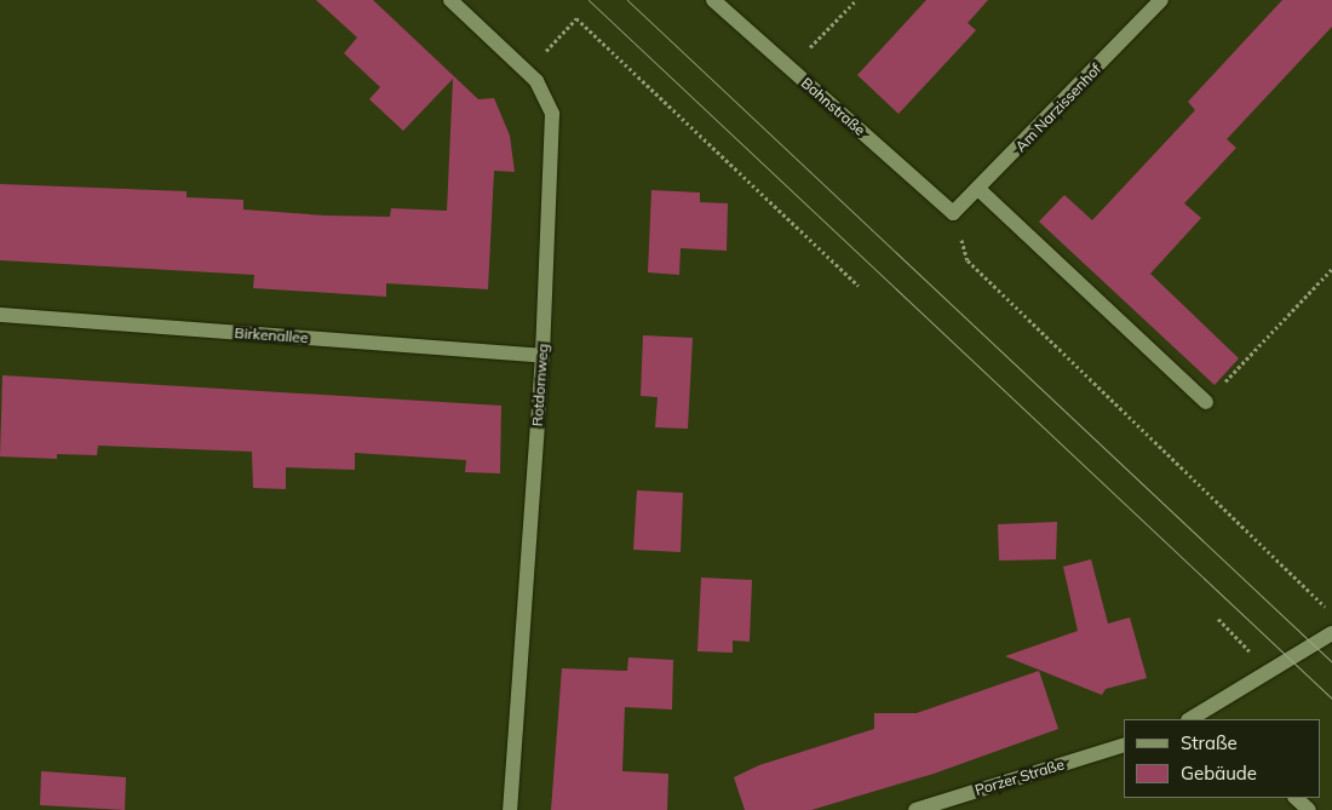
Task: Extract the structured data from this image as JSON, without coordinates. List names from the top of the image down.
{
  "streets": {
    "street": [
      "Bahnstraße",
      "Am Narzissenhof",
      "Birkenallee",
      "Rotdornweg",
      "Porzer Straße"
    ]
  },
  "crossings": [
    ["Bahnstraße", "Am Narzissenhof"],
    ["Birkenallee", "Rotdornweg"]
  ],
  "legend": ["Straße", "Gebäude"]
}
